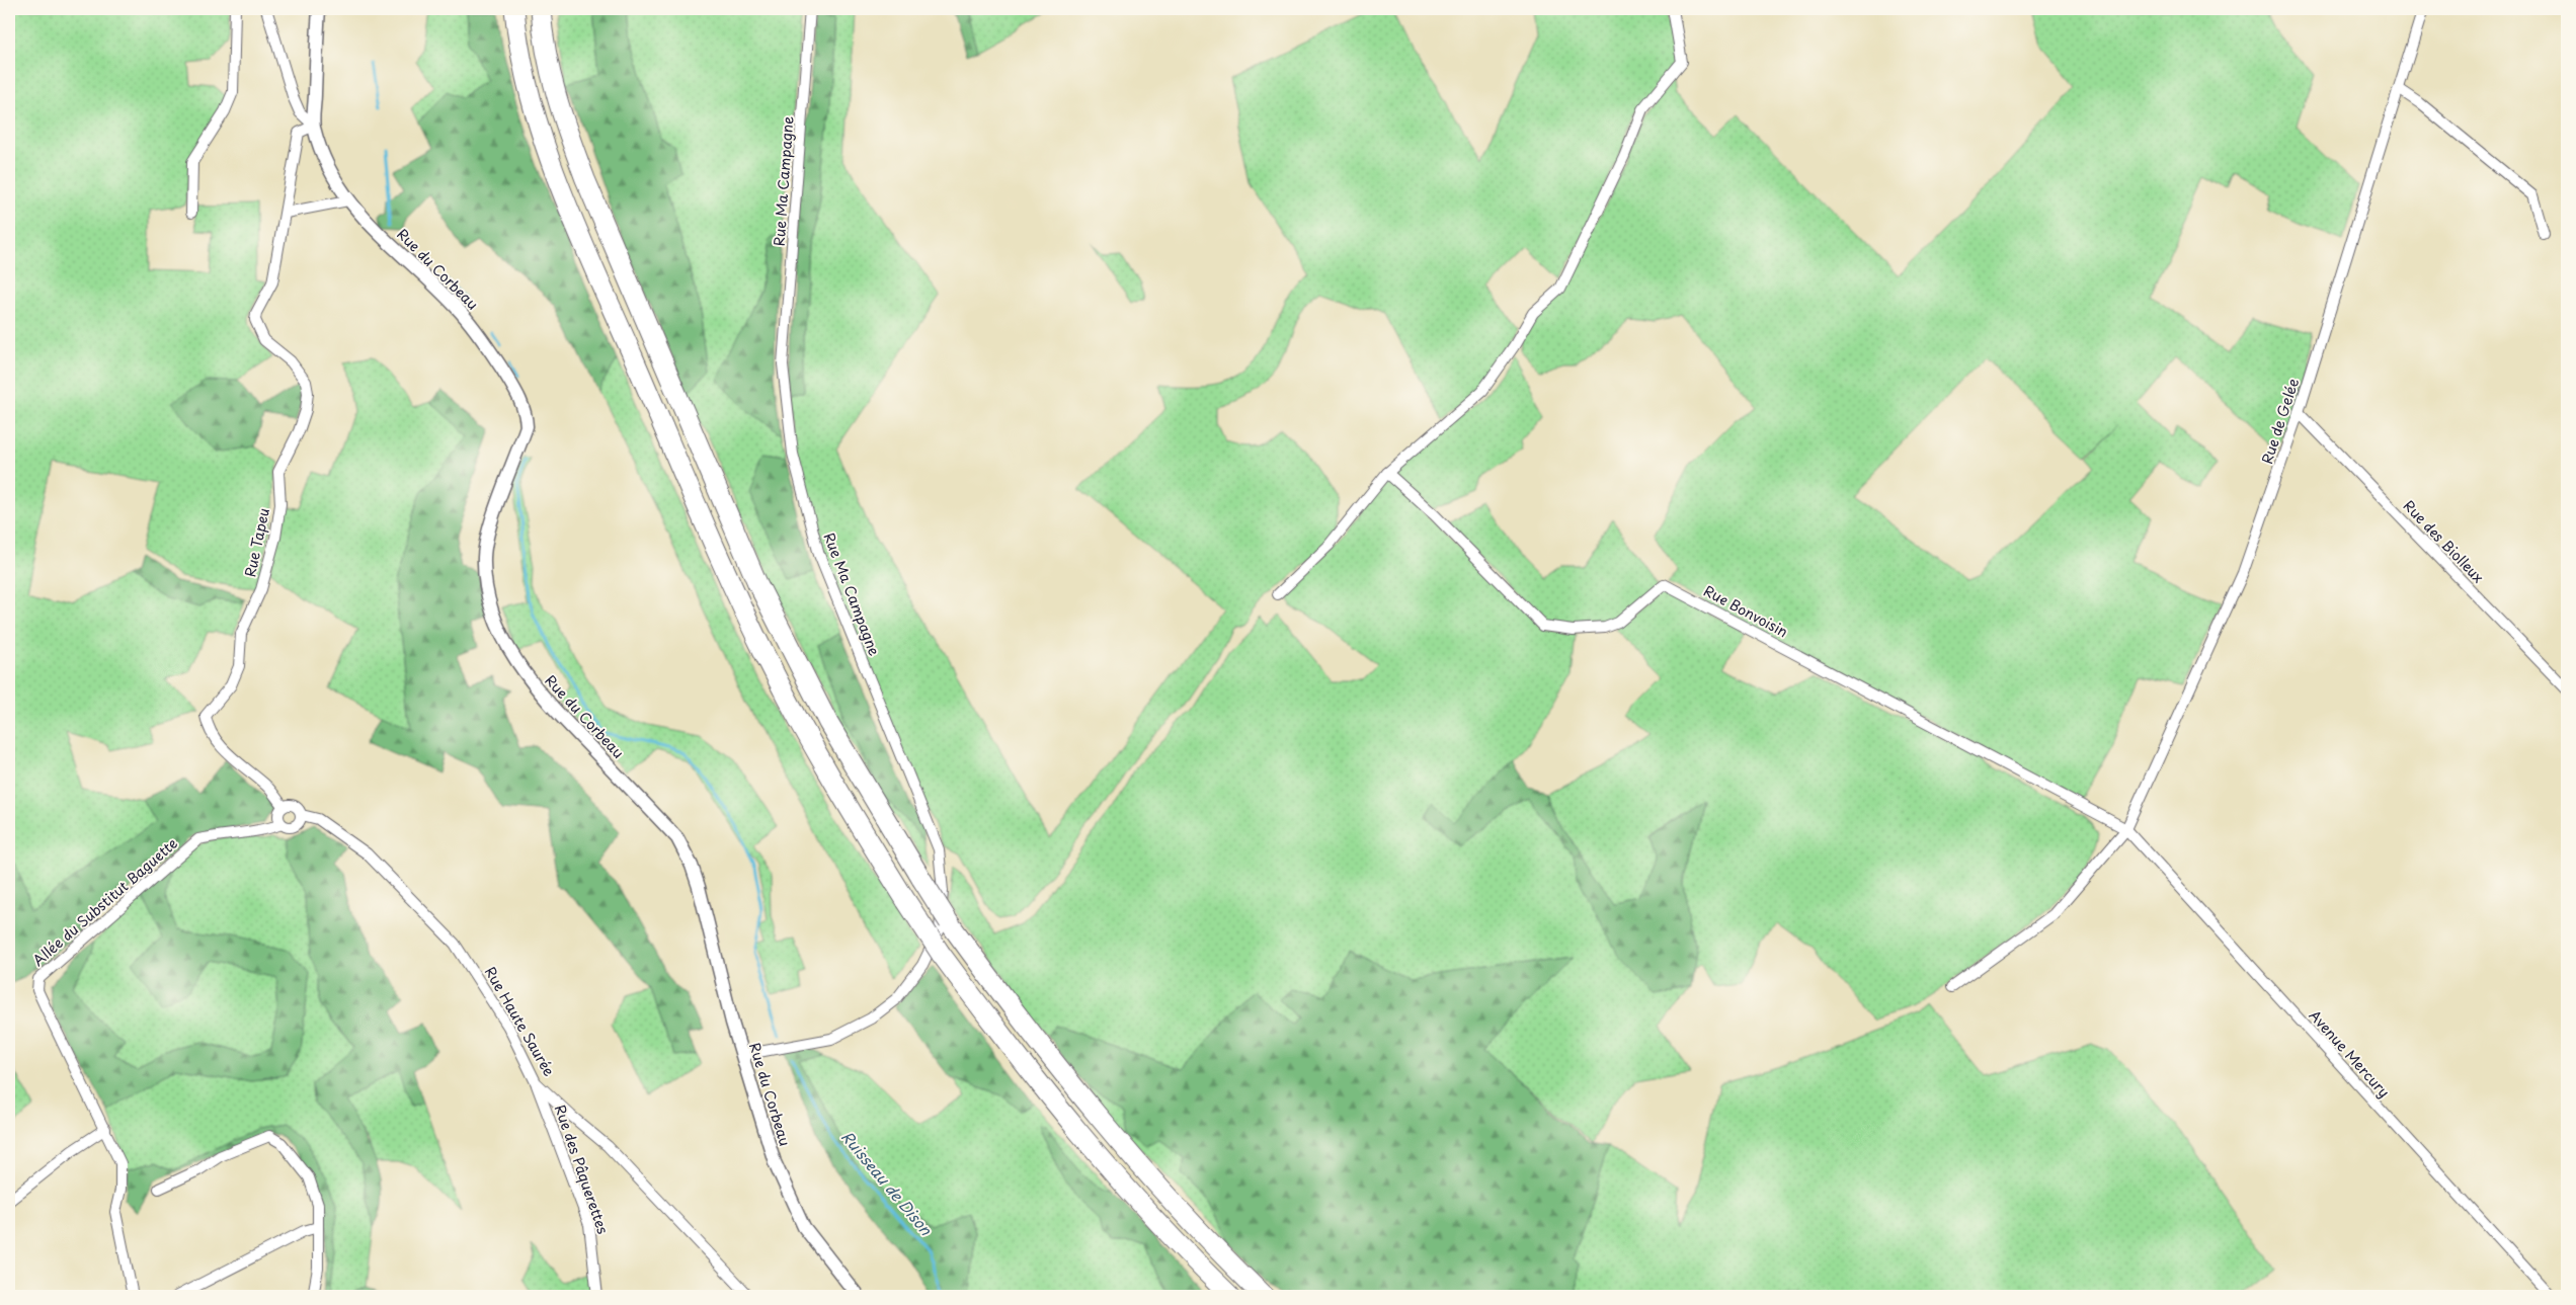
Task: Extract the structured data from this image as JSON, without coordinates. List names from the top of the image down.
{
  "streets": {
    "street": [
      "Rue Ma Campagne",
      "Rue du Corbeau",
      "Rue de Gelée",
      "Rue des Biolleux",
      "Rue Tapeu",
      "Rue Bonvoisin",
      "Allée du Substitut Baguette",
      "Rue Haute Saurée",
      "Avenue Mercury",
      "Rue des Pâquerettes"
    ]
  },
  "crossings": [
    ["Rue Ma Campagne", "Rue du Corbeau"],
    ["Rue du Corbeau", "Rue Tapeu"],
    ["Rue de Gelée", "Rue des Biolleux"],
    ["Rue de Gelée", "Rue Bonvoisin"],
    ["Rue de Gelée", "Avenue Mercury"],
    ["Rue Tapeu", "Rue Haute Saurée"],
    ["Rue Bonvoisin", "Avenue Mercury"],
    ["Allée du Substitut Baguette", "Rue Haute Saurée"],
    ["Rue Haute Saurée", "Rue des Pâquerettes"]
  ],
  "water": ["Ruisseau de Dison"]
}
